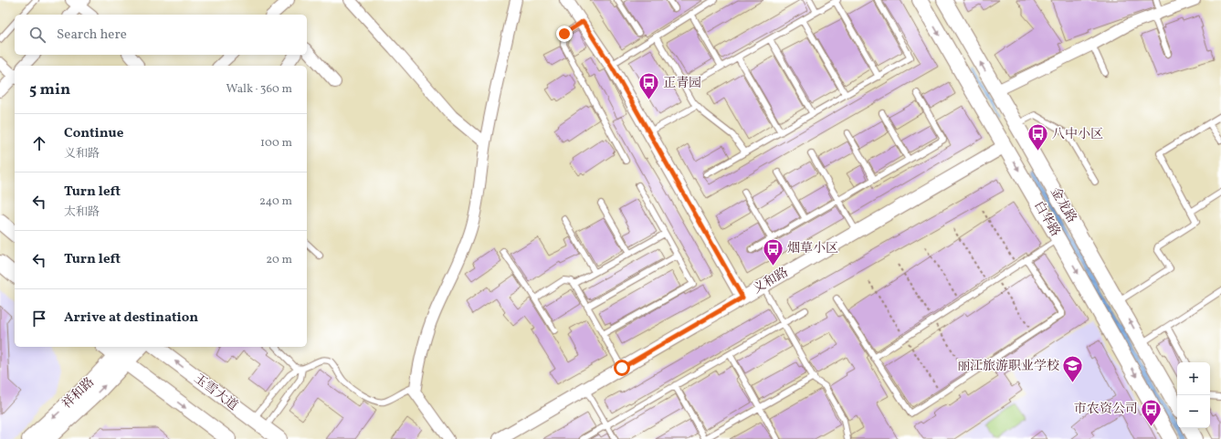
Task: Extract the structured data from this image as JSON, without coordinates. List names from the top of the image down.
{
  "streets": {
    "main road": [
      "金龙路",
      "白华路",
      "玉雪大道",
      "祥和路"
    ],
    "street": ["义和路"]
  },
  "crossings": [
    ["白华路", "义和路"]
  ],
  "one_way": ["白华路"],
  "places": {
    "bus stop": [
      "正青园",
      "八中小区",
      "烟草小区",
      "市农资公司"
    ],
    "school or university": ["丽江旅游职业学校"]
  },
  "page": {
    "search": "Search here",
    "heading": ["5 min", "Walk · 360 m"],
    "list": [
      ["Continue", "义和路", "100 m"],
      ["Turn left", "太和路", "240 m"],
      ["Turn left", "20 m"],
      "Arrive at destination"
    ],
    "map_buttons": ["+", "−"]
  }
}
